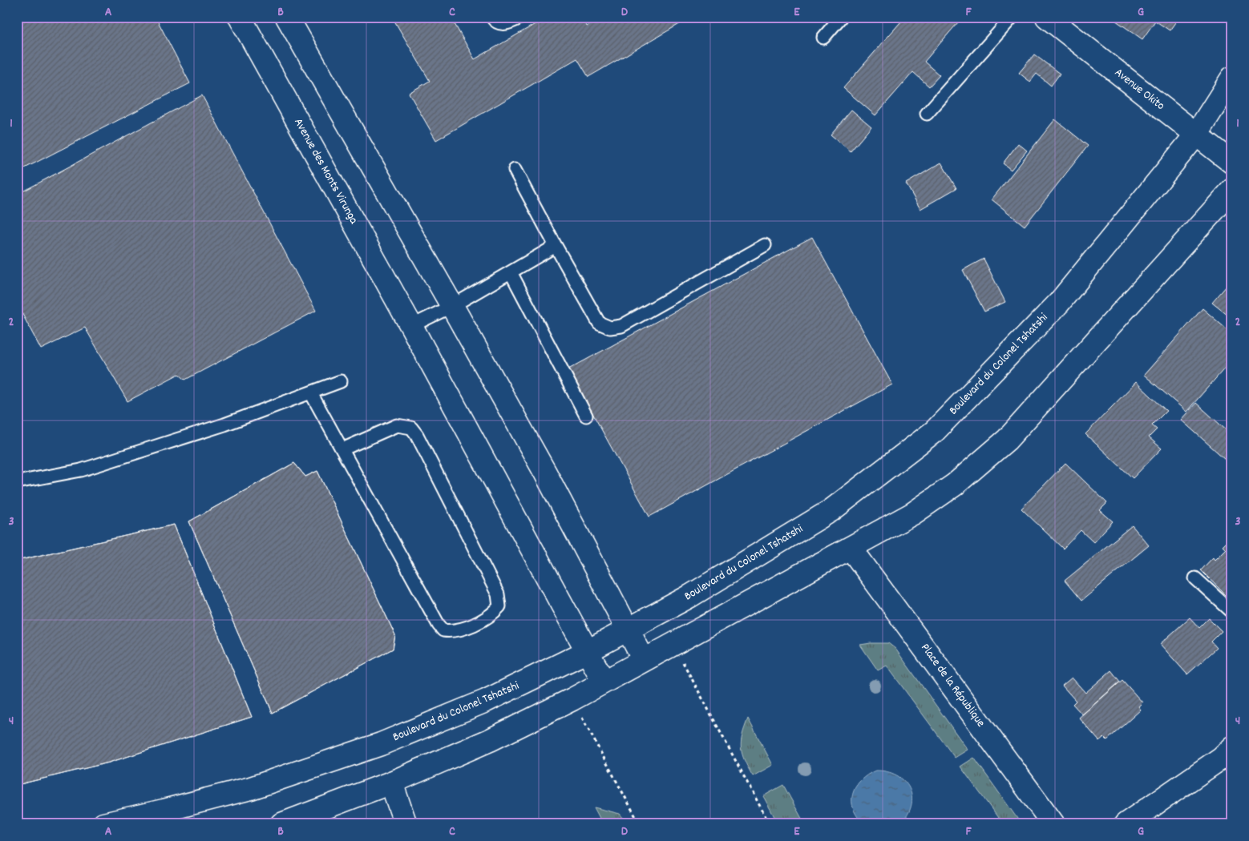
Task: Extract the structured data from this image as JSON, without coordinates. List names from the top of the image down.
{
  "streets": {
    "street": [
      "Avenue Okito",
      "Avenue des Monts Virunga",
      "Boulevard du Colonel Tshatshi",
      "Place de la République"
    ]
  },
  "crossings": [
    ["Avenue Okito", "Boulevard du Colonel Tshatshi"],
    ["Avenue des Monts Virunga", "Boulevard du Colonel Tshatshi"]
  ],
  "grid": {
    "columns": [
      "A",
      "B",
      "C",
      "D",
      "E",
      "F",
      "G"
    ],
    "rows": [
      "1",
      "2",
      "3",
      "4"
    ]
  }
}
